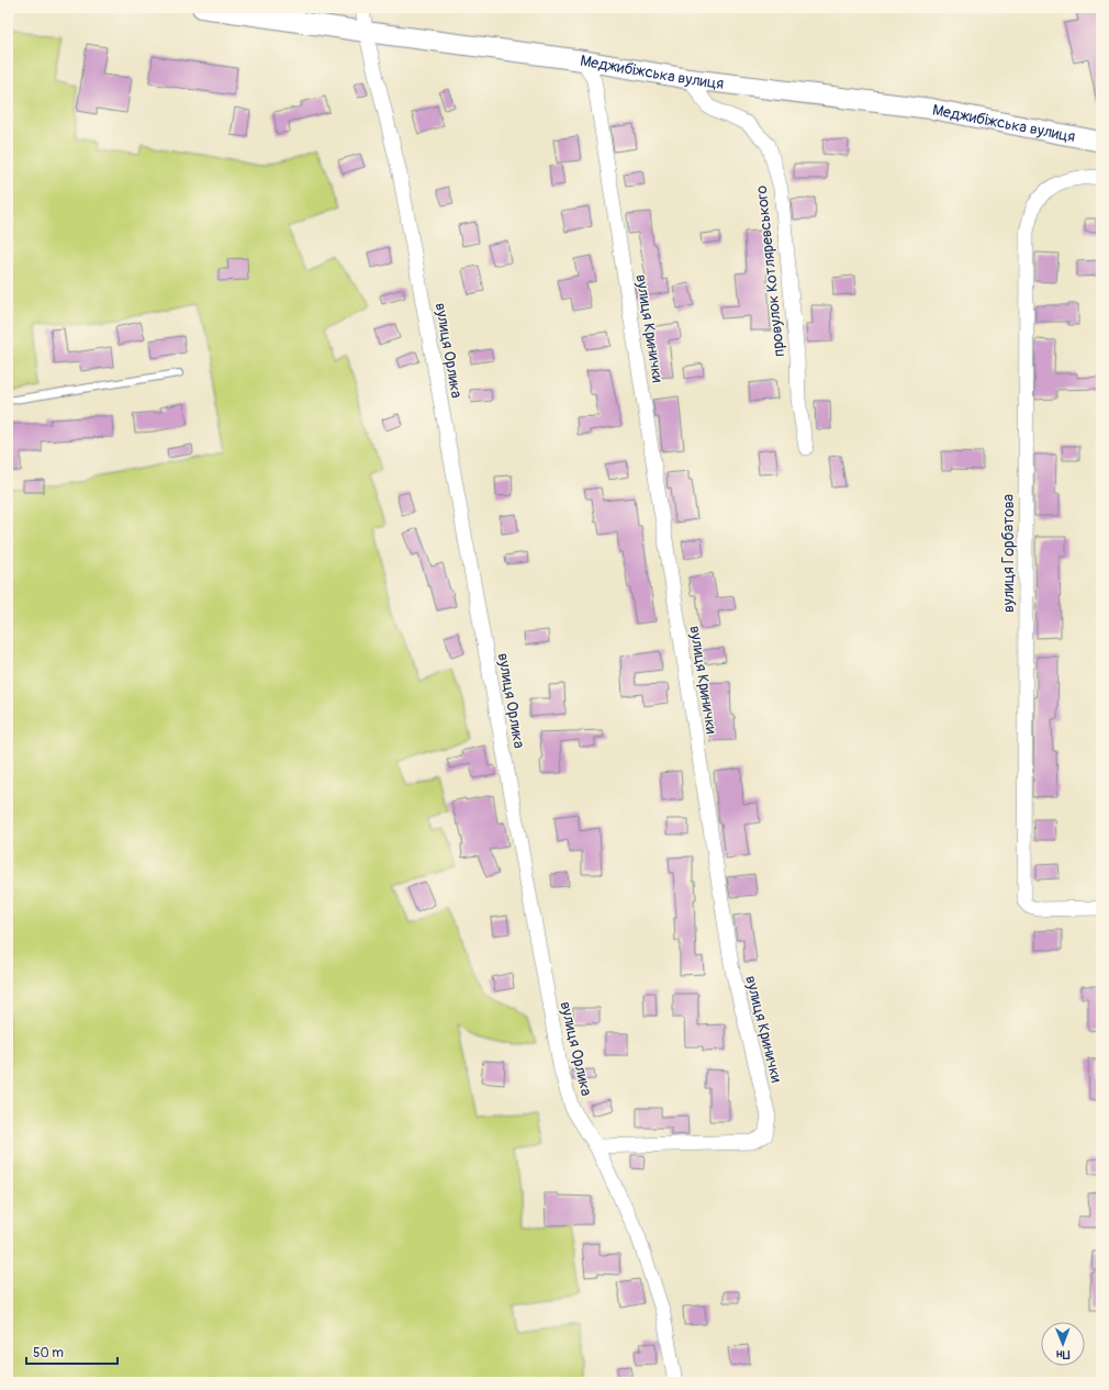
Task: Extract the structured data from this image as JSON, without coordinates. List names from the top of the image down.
{
  "streets": {
    "main road": ["Меджибіжська вулиця"],
    "street": [
      "провулок Котляревського",
      "вулиця Кринички",
      "вулиця Орлика",
      "вулиця Горбатова"
    ]
  },
  "crossings": [
    ["Меджибіжська вулиця", "провулок Котляревського"],
    ["Меджибіжська вулиця", "вулиця Кринички"],
    ["Меджибіжська вулиця", "вулиця Орлика"],
    ["вулиця Кринички", "вулиця Орлика"]
  ],
  "scale_bar": "50 m",
  "north": "bottom"
}
